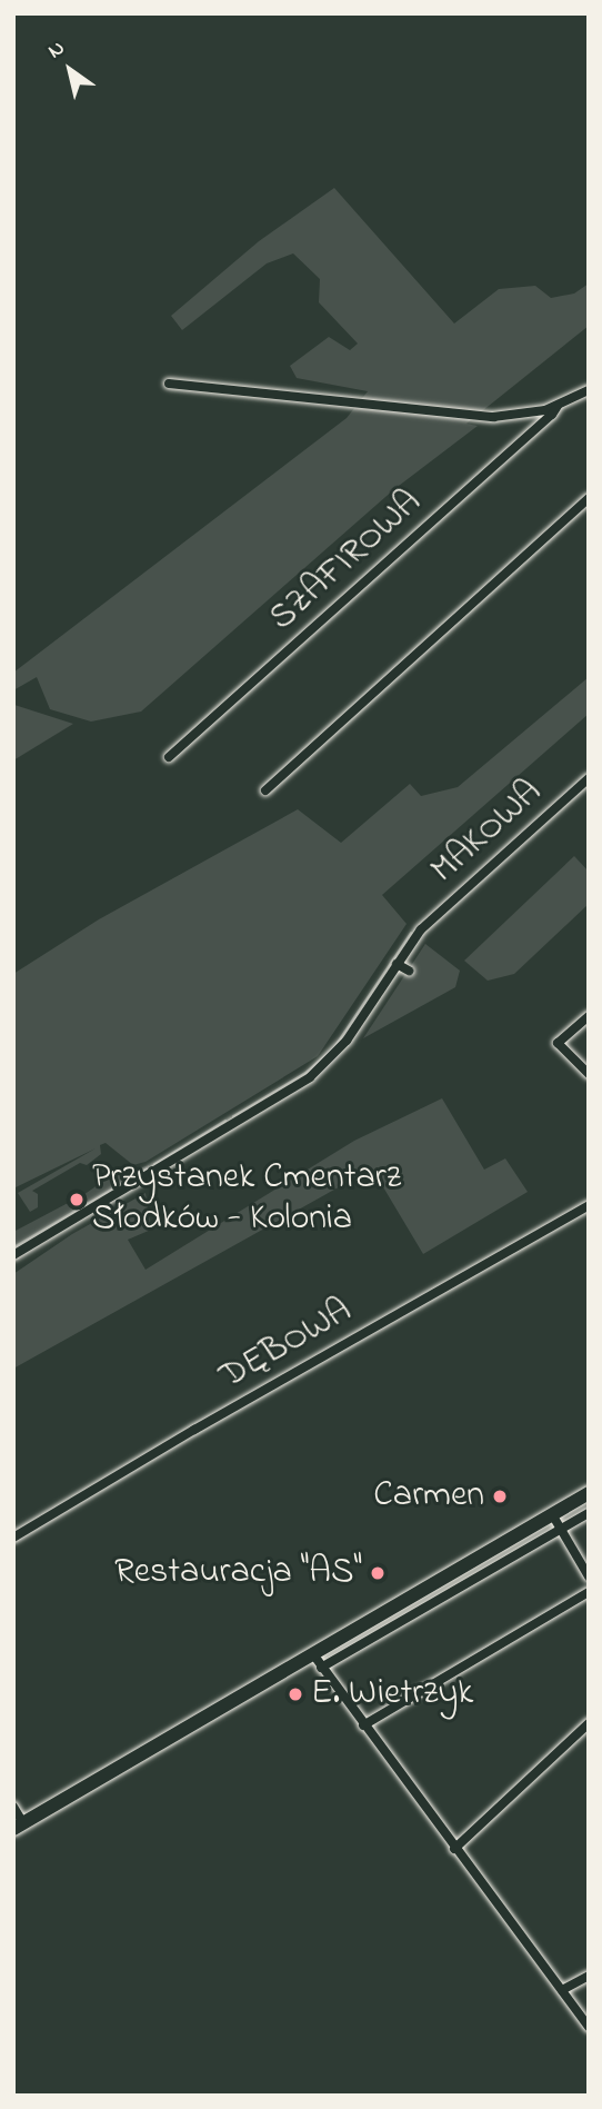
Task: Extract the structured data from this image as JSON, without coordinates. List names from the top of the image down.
{
  "streets": {
    "street": ["SZAFIROWA", "MAKOWA", "DĘBOWA"]
  },
  "places": [
    "Przystanek Cmentarz Słodków - Kolonia",
    "Carmen",
    "Restauracja \"AS\"",
    "E. Wietrzyk"
  ],
  "north": "top left"
}
